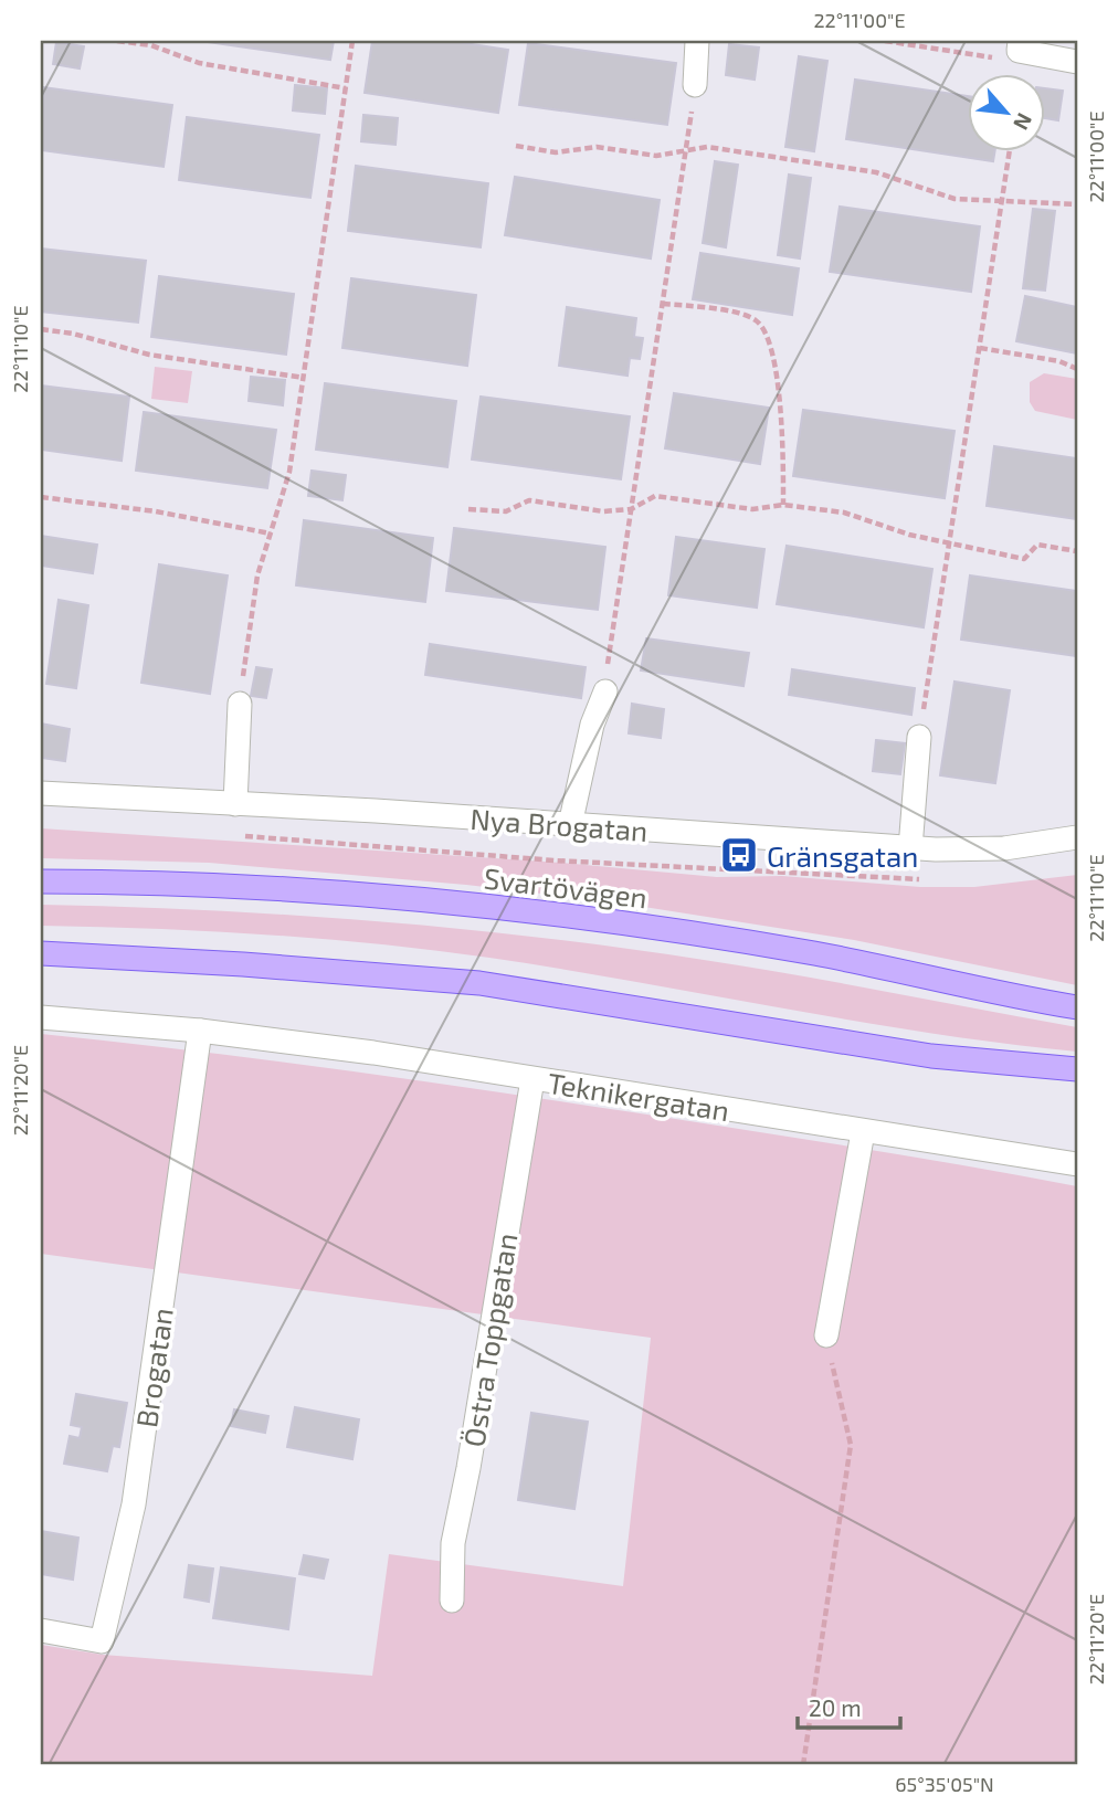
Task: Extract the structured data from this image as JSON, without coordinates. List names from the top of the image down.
{
  "streets": {
    "main road": ["Svartövägen"],
    "street": [
      "Nya Brogatan",
      "Teknikergatan",
      "Östra Toppgatan",
      "Brogatan"
    ]
  },
  "crossings": [
    ["Teknikergatan", "Östra Toppgatan"],
    ["Teknikergatan", "Brogatan"]
  ],
  "places": {
    "bus stop": ["Gränsgatan"]
  },
  "scale_bar": "20 m",
  "north": "bottom right",
  "coordinates": [
    "22°11'00\"E",
    "22°11'10\"E",
    "22°11'20\"E",
    "65°35'05\"N"
  ]
}
